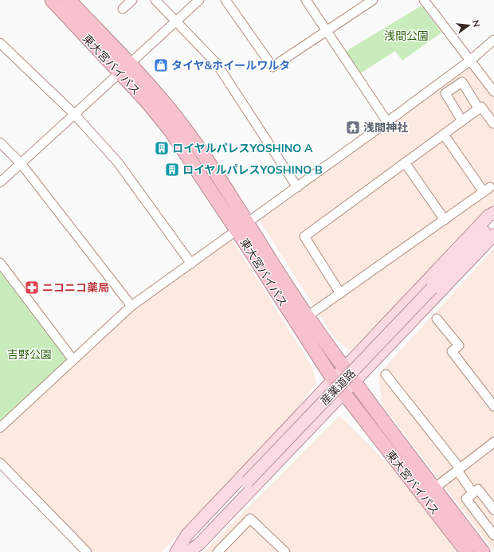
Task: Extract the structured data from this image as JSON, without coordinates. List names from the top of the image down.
{
  "streets": {
    "highway": ["東大宮バイパス"],
    "main road": ["産業道路"]
  },
  "parks": ["浅間公園", "吉野公園"],
  "places": {
    "shop": ["タイヤ&ホイールワルタ"],
    "temple": ["浅間神社"],
    "building": ["ロイヤルパレスYOSHINO A", "ロイヤルパレスYOSHINO B"],
    "pharmacy": ["ニコニコ薬局"]
  },
  "north": "right"
}
